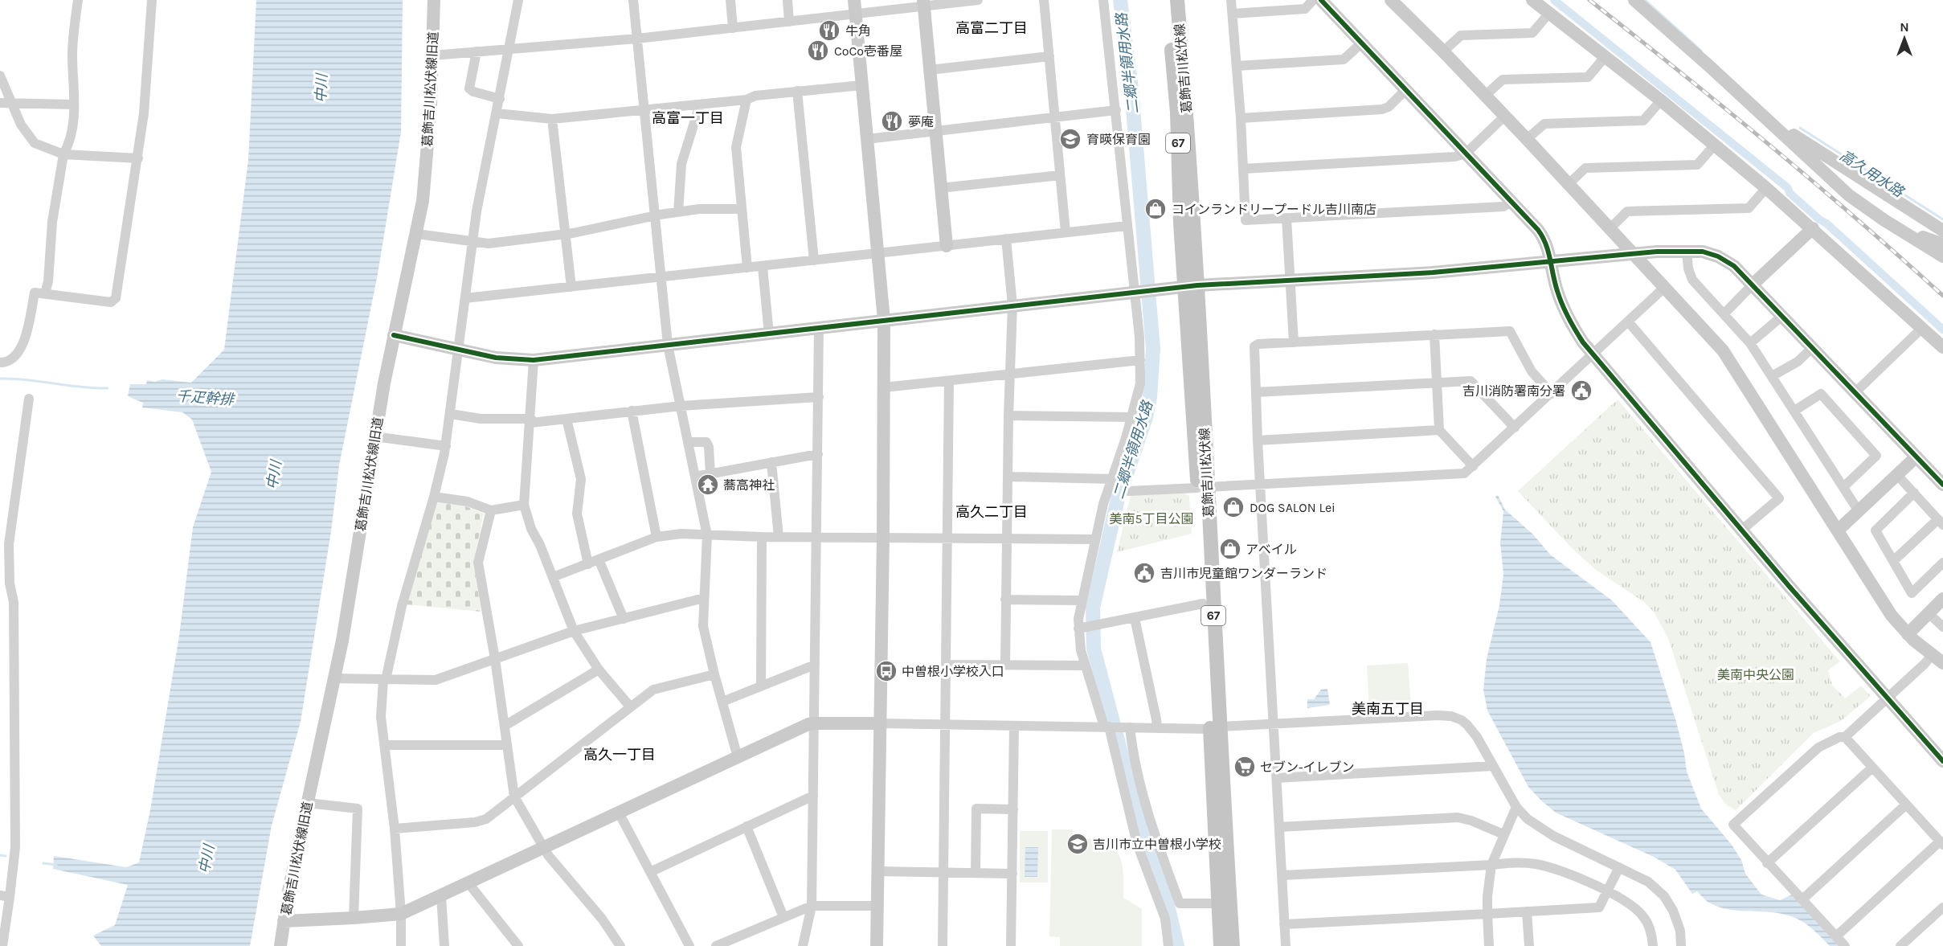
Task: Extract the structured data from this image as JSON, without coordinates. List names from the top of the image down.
{
  "streets": {
    "main road": ["葛飾吉川松伏線", "67"],
    "street": ["葛飾吉川松伏線旧道"]
  },
  "districts": [
    "高富二丁目",
    "高富一丁目",
    "高久二丁目",
    "美南五丁目",
    "高久一丁目"
  ],
  "water": [
    "二郷半領用水路",
    "中川",
    "高久用水路",
    "千疋幹排"
  ],
  "parks": ["美南5丁目公園", "美南中央公園"],
  "places": {
    "restaurant": ["牛角", "CoCo壱番屋", "夢庵"],
    "school or university": ["育暎保育園", "吉川市立中曽根小学校"],
    "shop": ["コインランドリープードル吉川南店", "DOG SALON Lei", "アベイル"],
    "public building": ["吉川消防署南分署", "吉川市児童館ワンダーランド"],
    "temple": ["蕎高神社"],
    "bus stop": ["中曽根小学校入口"],
    "supermarket": ["セブン-イレブン"]
  },
  "north": "top"
}
